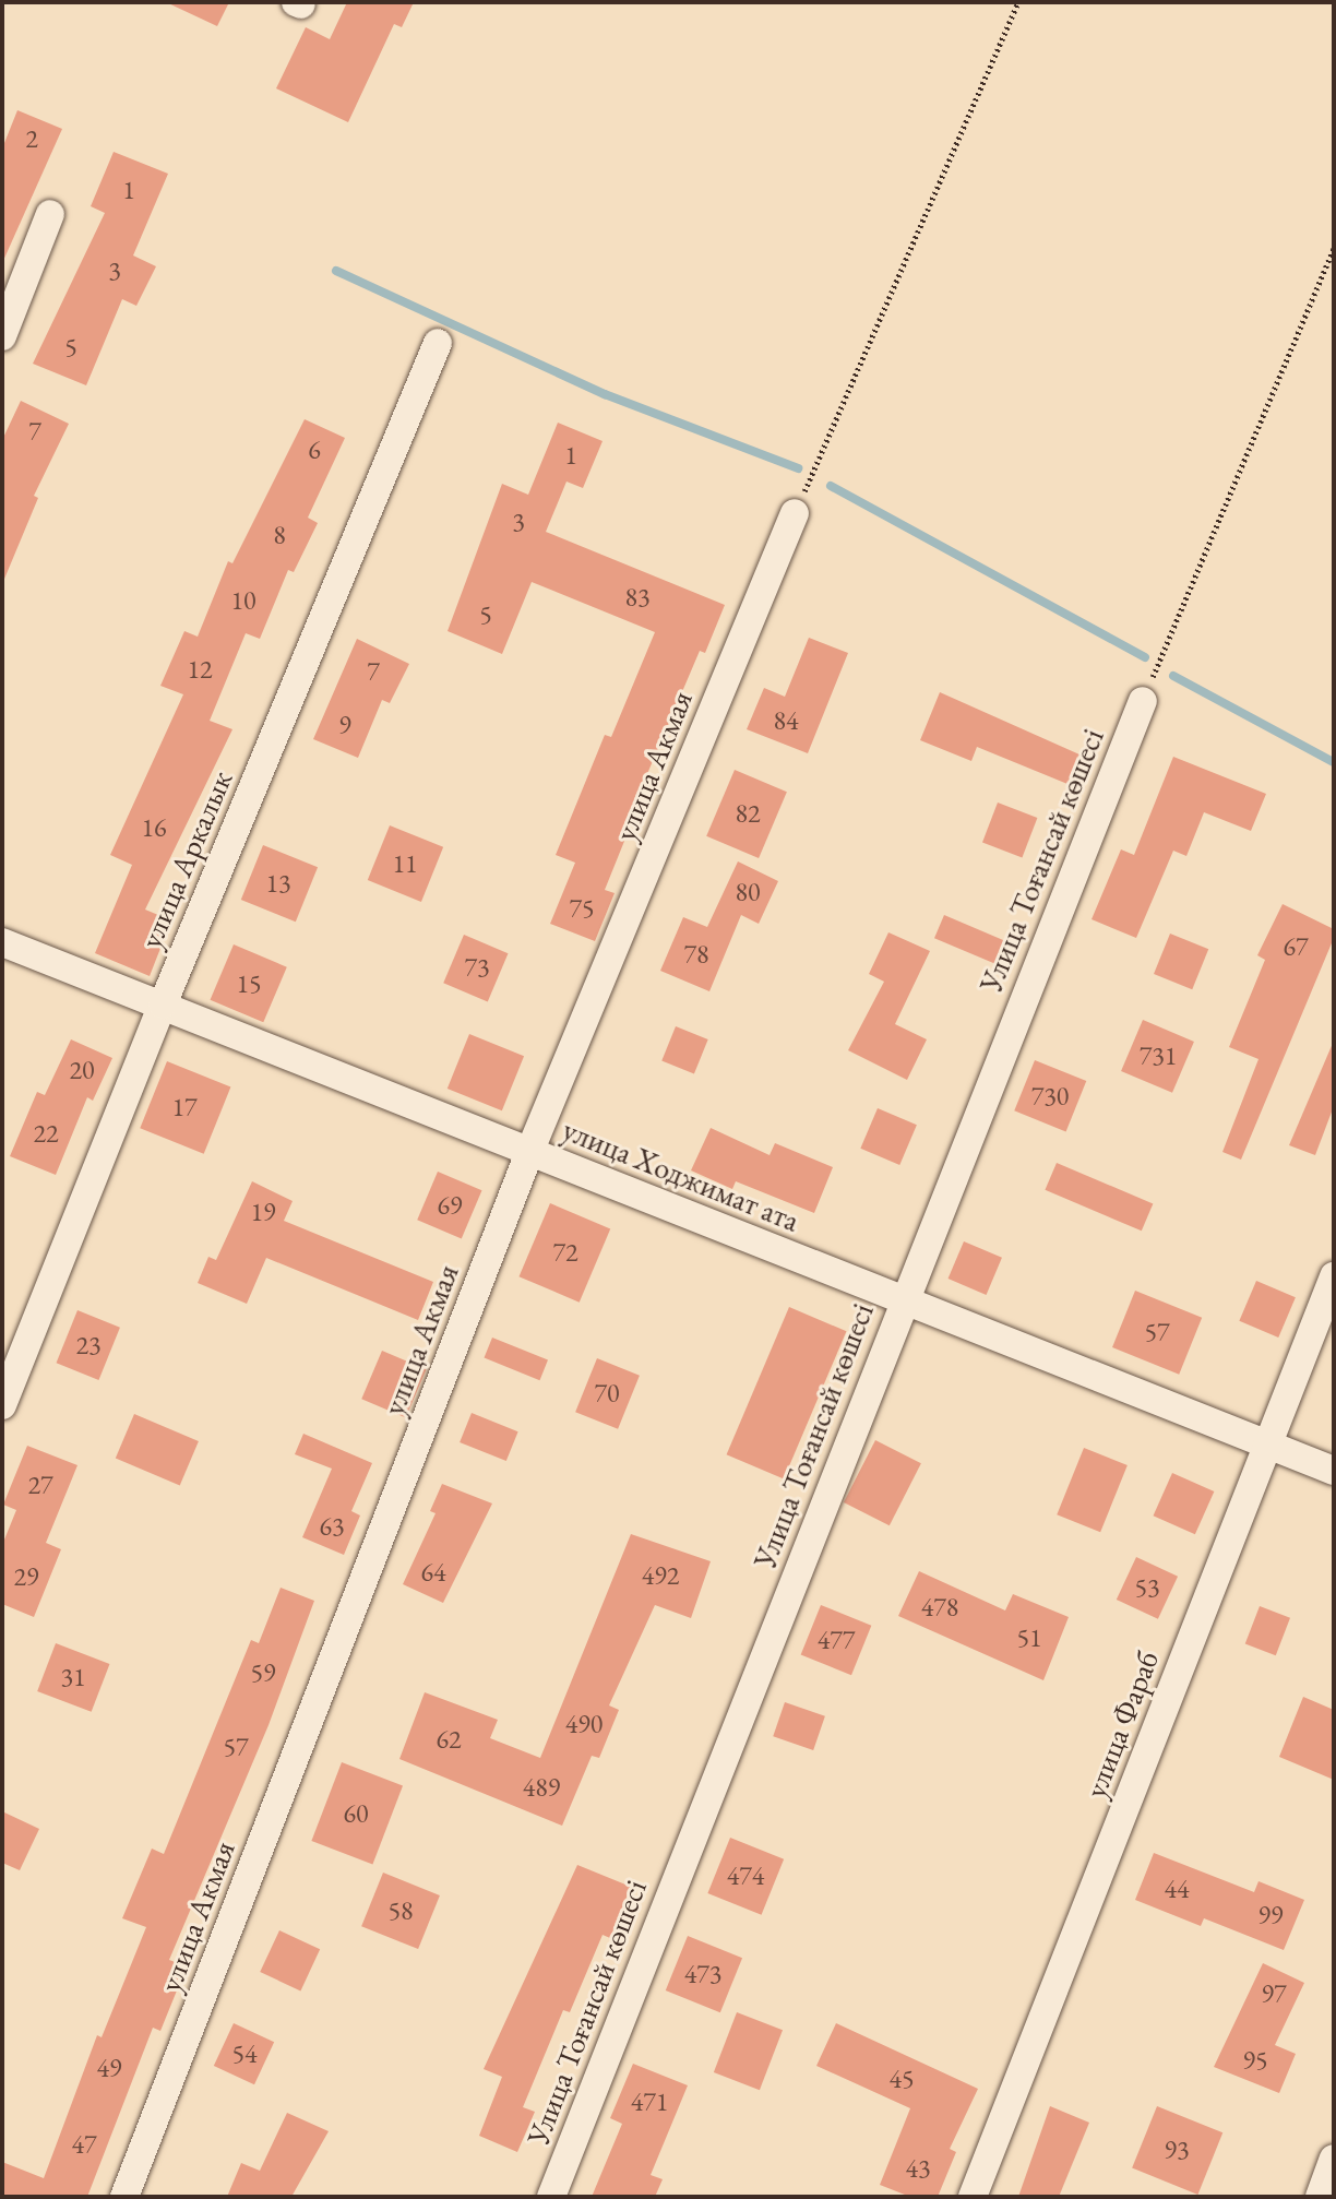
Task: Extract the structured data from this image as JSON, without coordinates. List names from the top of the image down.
{
  "streets": {
    "street": [
      "улица Акмая",
      "улица Аркалык",
      "Улица Тоғансай көшесі",
      "улица Ходжимат ата",
      "улица Фараб"
    ]
  },
  "crossings": [
    ["улица Акмая", "улица Ходжимат ата"],
    ["улица Аркалык", "улица Ходжимат ата"],
    ["Улица Тоғансай көшесі", "улица Ходжимат ата"],
    ["улица Ходжимат ата", "улица Фараб"]
  ],
  "house_numbers": [
    "2",
    "1",
    "3",
    "5",
    "7",
    "6",
    "1",
    "3",
    "8",
    "83",
    "10",
    "5",
    "12",
    "7",
    "84",
    "9",
    "82",
    "16",
    "11",
    "13",
    "80",
    "75",
    "67",
    "78",
    "73",
    "15",
    "731",
    "20",
    "730",
    "17",
    "22",
    "69",
    "19",
    "72",
    "57",
    "23",
    "70",
    "27",
    "63",
    "64",
    "492",
    "29",
    "53",
    "478",
    "51",
    "477",
    "59",
    "31",
    "490",
    "62",
    "57",
    "489",
    "60",
    "474",
    "44",
    "58",
    "99",
    "473",
    "97",
    "54",
    "95",
    "49",
    "45",
    "471",
    "47",
    "93",
    "43"
  ]
}
